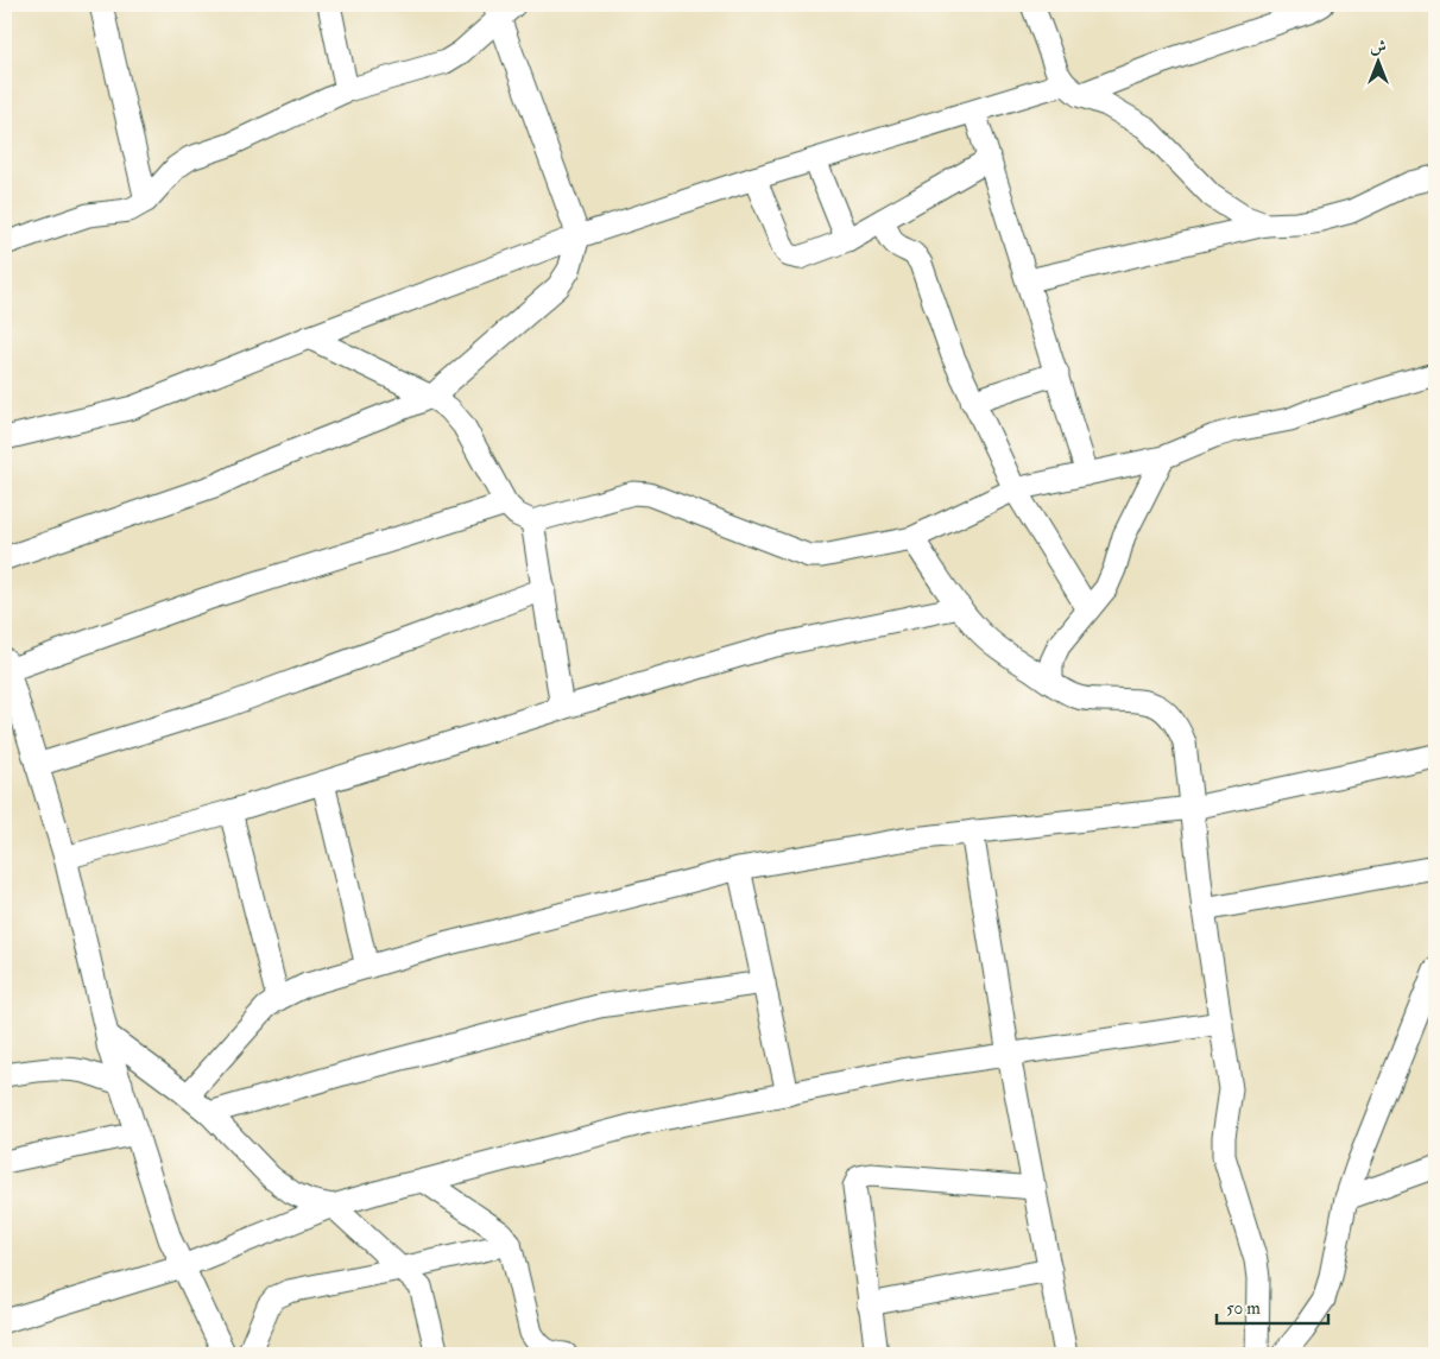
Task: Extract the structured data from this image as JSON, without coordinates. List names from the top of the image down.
{
  "scale_bar": "50 m",
  "north": "top"
}
